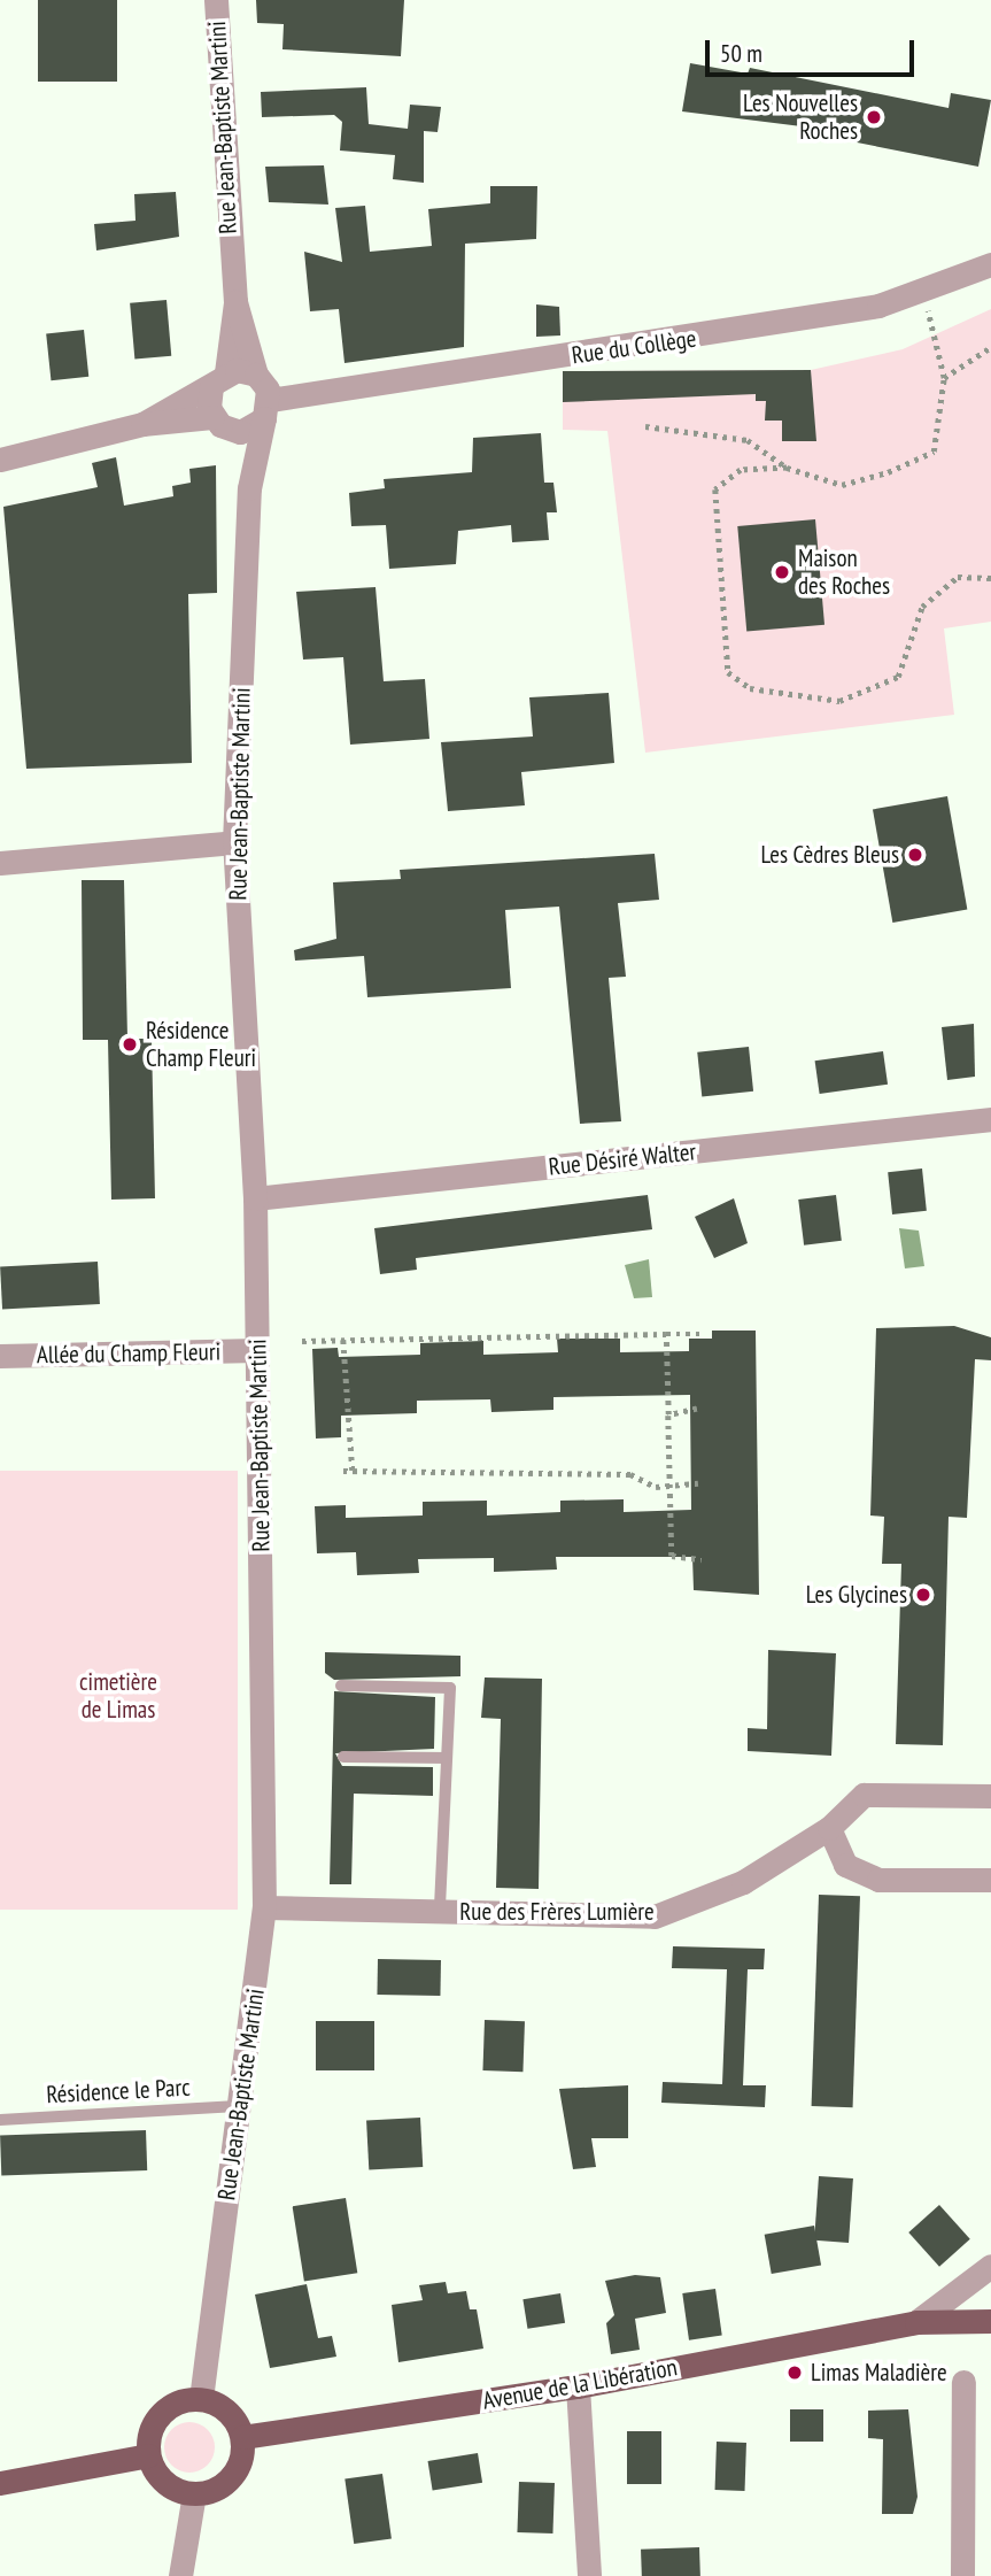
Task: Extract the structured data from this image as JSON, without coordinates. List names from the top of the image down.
{
  "streets": {
    "main road": ["Avenue de la Libération"],
    "street": [
      "Rue Jean-Baptiste Martini",
      "Rue du Collège",
      "Rue Désiré Walter",
      "Allée du Champ Fleuri",
      "Rue des Frères Lumière"
    ],
    "lane": ["Résidence le Parc"]
  },
  "crossings": [
    ["Rue Jean-Baptiste Martini", "Rue du Collège"],
    ["Rue Jean-Baptiste Martini", "Rue Désiré Walter"],
    ["Rue Jean-Baptiste Martini", "Allée du Champ Fleuri"],
    ["Rue Jean-Baptiste Martini", "Rue des Frères Lumière"],
    ["Rue Jean-Baptiste Martini", "Résidence le Parc"],
    ["Rue Jean-Baptiste Martini", "Avenue de la Libération"]
  ],
  "parks": ["cimetière de Limas"],
  "places": [
    "Les Nouvelles Roches",
    "Maison des Roches",
    "Les Cèdres Bleus",
    "Résidence Champ Fleuri",
    "Les Glycines",
    "Limas Maladière"
  ],
  "scale_bar": "50 m"
}
